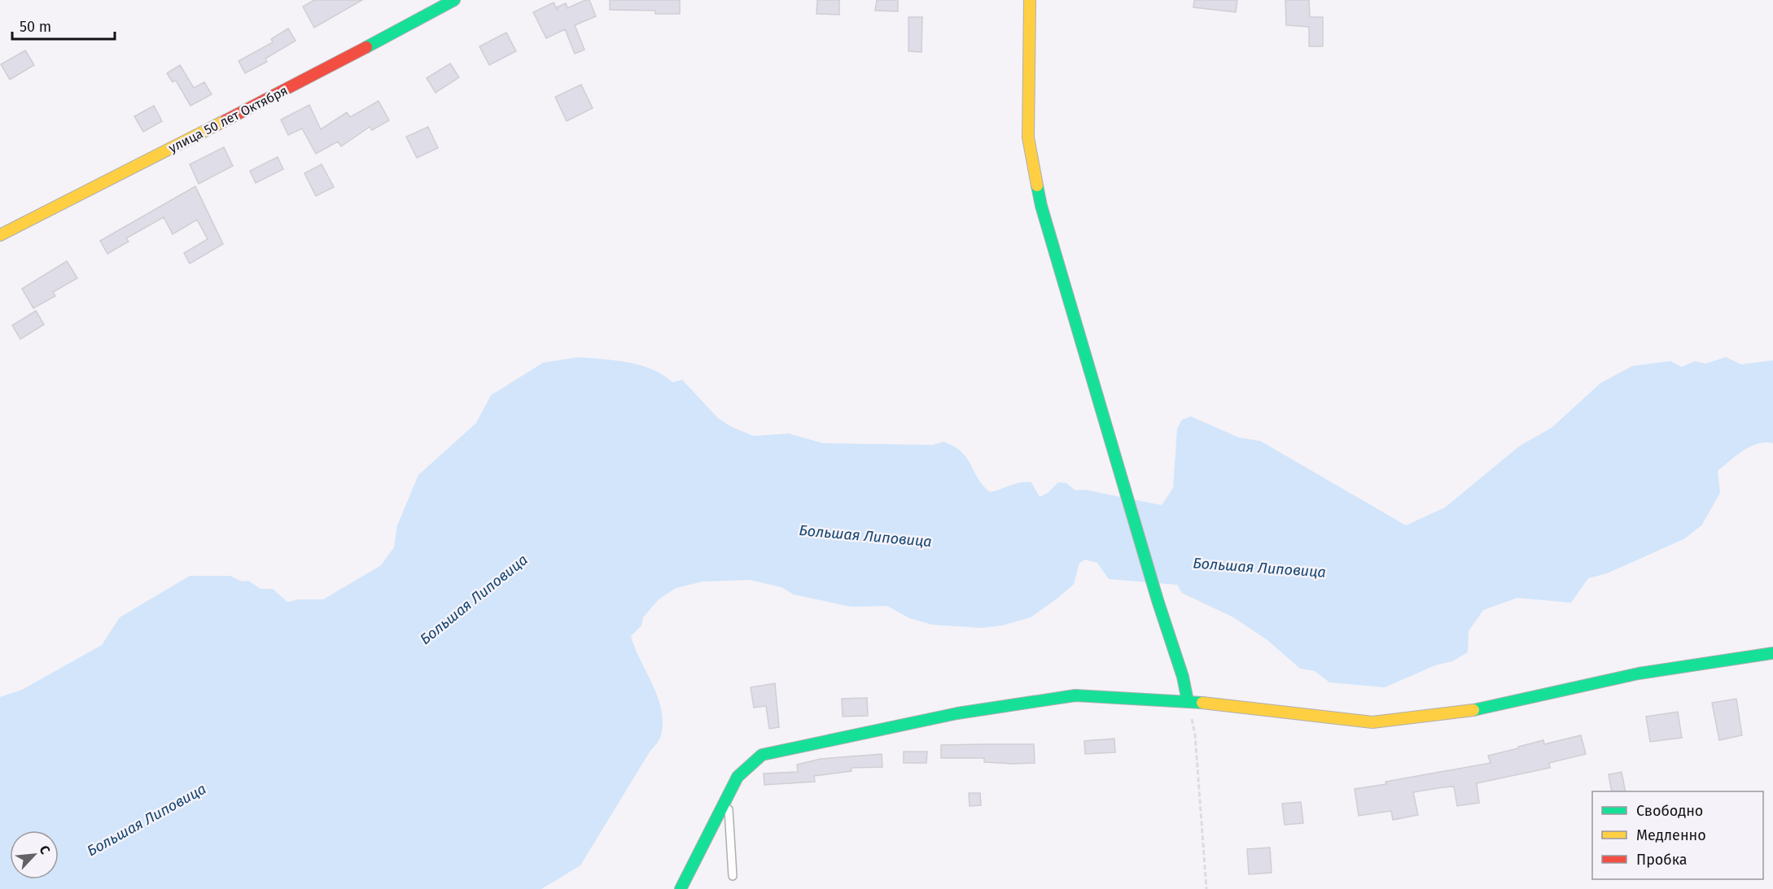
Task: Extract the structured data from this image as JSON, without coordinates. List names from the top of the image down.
{
  "streets": {
    "street": ["улица 50 лет Октября"]
  },
  "water": ["Большая Липовица"],
  "legend": ["Свободно", "Медленно", "Пробка"],
  "scale_bar": "50 m",
  "north": "top right"
}
